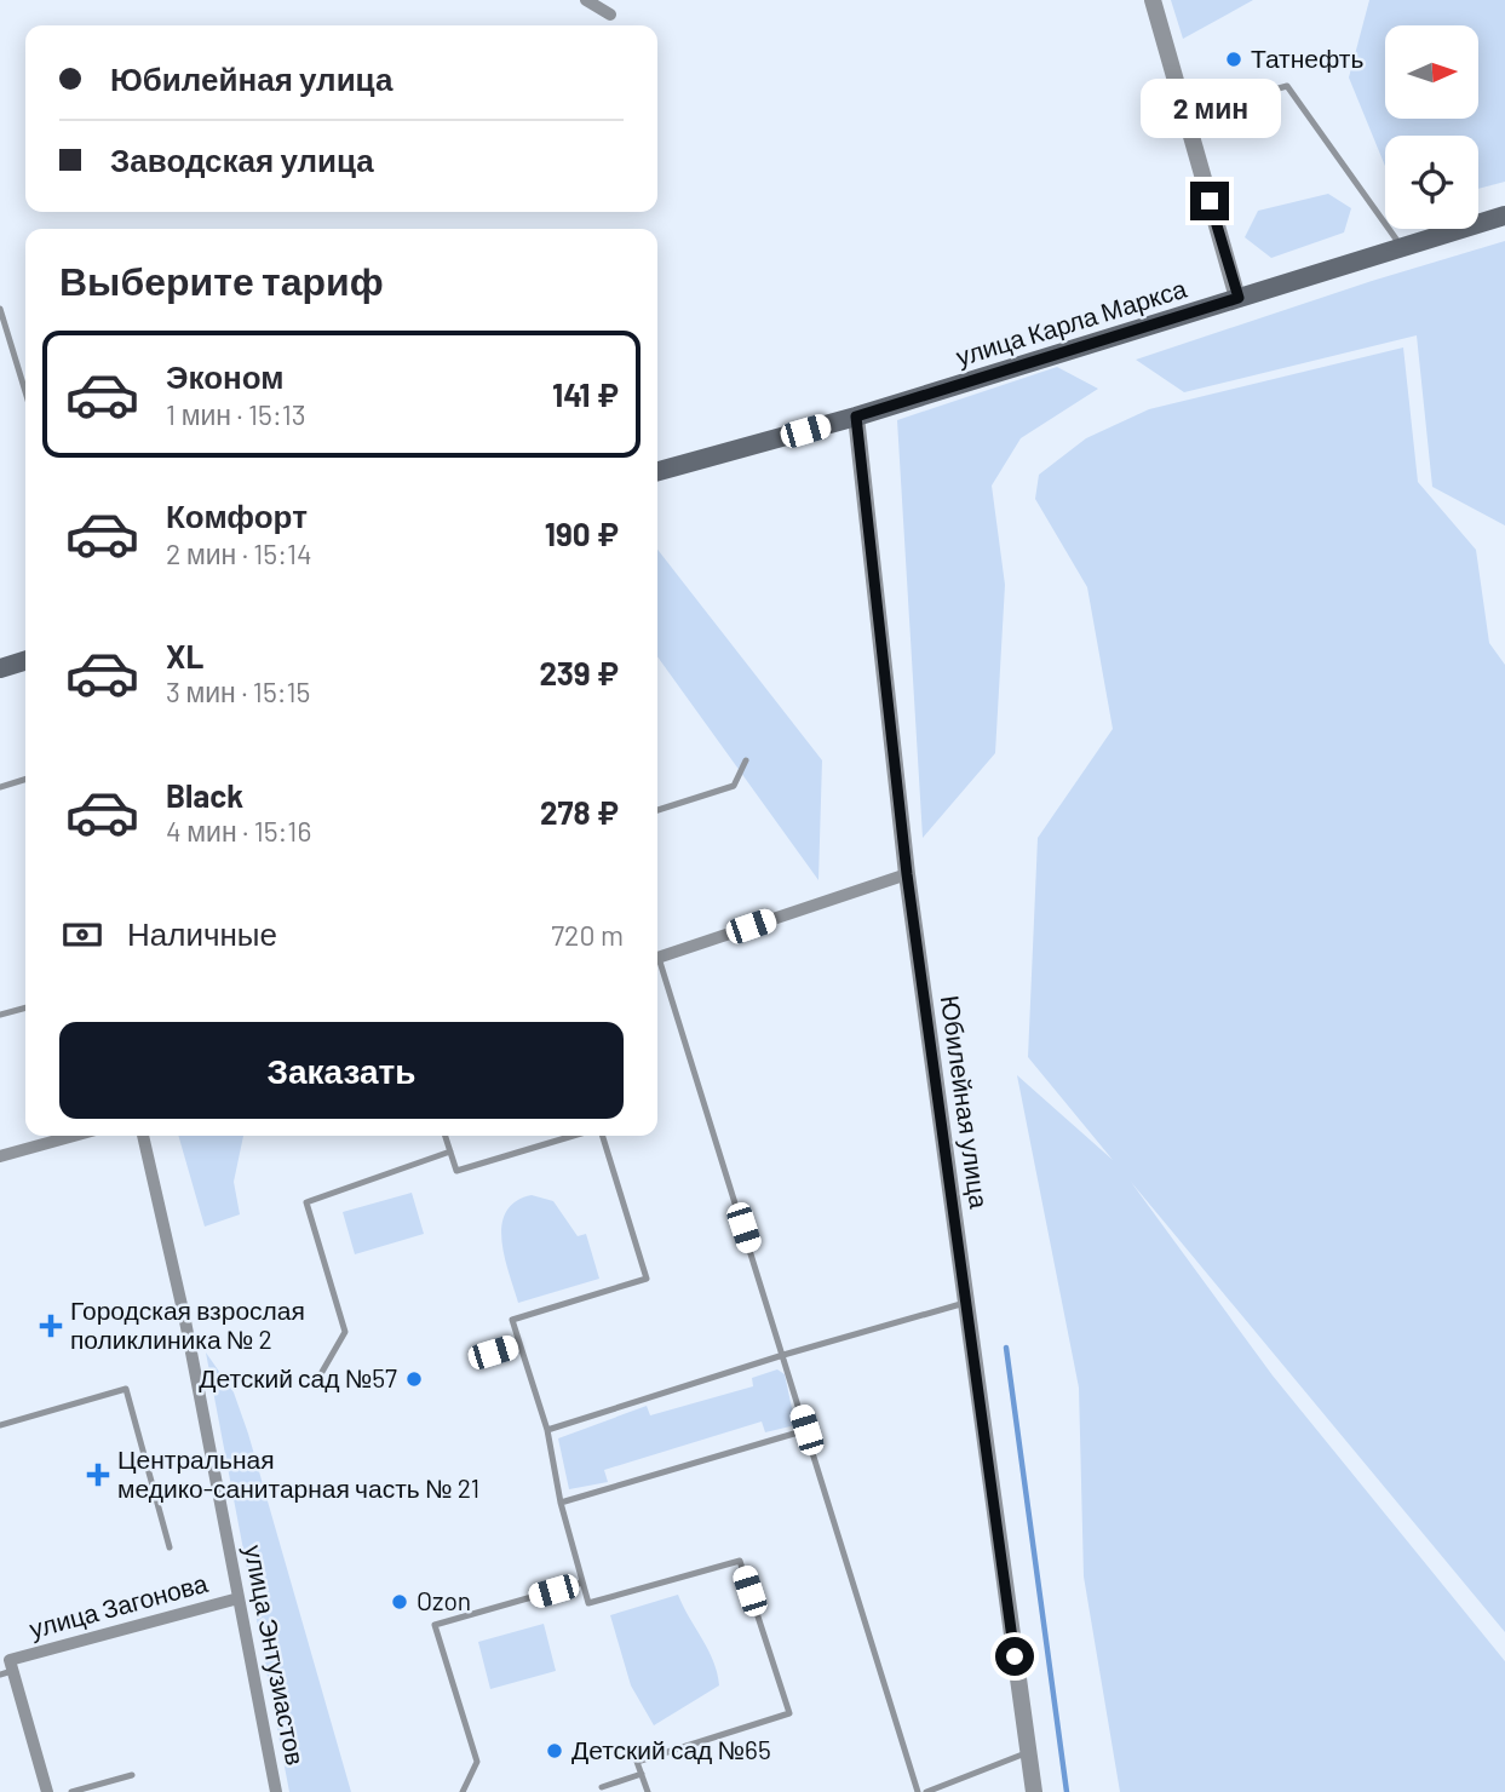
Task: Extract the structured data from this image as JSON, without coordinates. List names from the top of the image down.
{
  "streets": {
    "main road": ["улица Карла Маркса"],
    "street": ["Юбилейная улица", "улица Загонова", "улица Энтузиастов"]
  },
  "crossings": [
    ["улица Карла Маркса", "Юбилейная улица"],
    ["улица Загонова", "улица Энтузиастов"]
  ],
  "places": {
    "other": [
      "Татнефть",
      "Детский сад №57",
      "Ozon",
      "Детский сад №65"
    ],
    "health": ["Городская взрослая поликлиника № 2", "Центральная медико-санитарная часть № 21"]
  },
  "north": "right",
  "page": {
    "banner": ["Юбилейная улица", "Заводская улица"],
    "bubble": "2 мин",
    "heading": "Выберите тариф",
    "list": [
      {
        "name": "Эконом",
        "note": "1 мин · 15:13",
        "value": "141 ₽"
      },
      {
        "name": "Комфорт",
        "note": "2 мин · 15:14",
        "value": "190 ₽"
      },
      {
        "name": "XL",
        "note": "3 мин · 15:15",
        "value": "239 ₽"
      },
      {
        "name": "Black",
        "note": "4 мин · 15:16",
        "value": "278 ₽"
      }
    ],
    "pay": ["Наличные", "720 m"],
    "buttons": "Заказать"
  }
}
